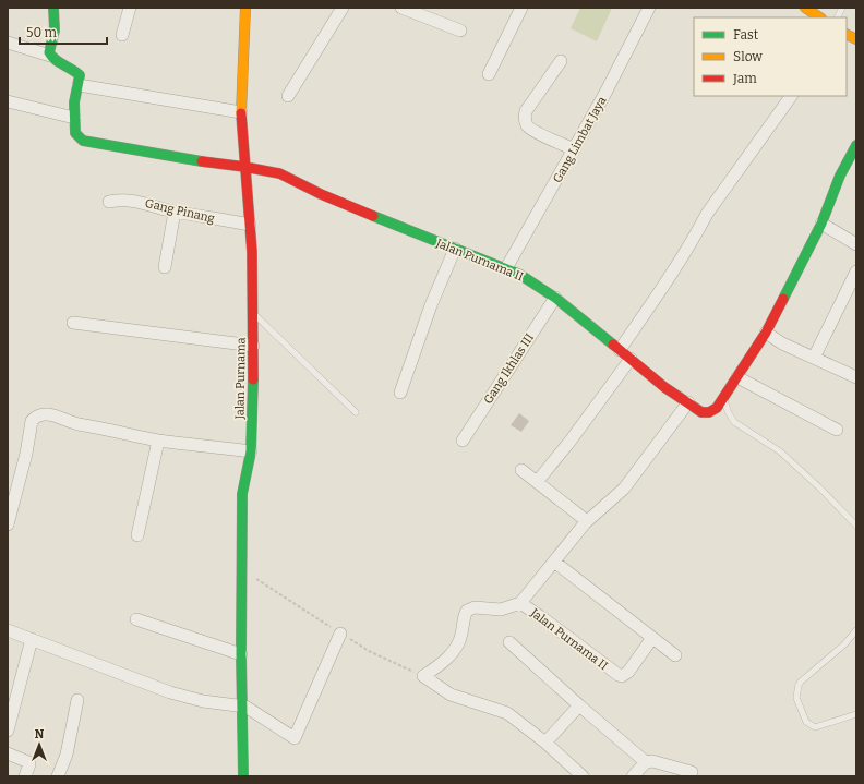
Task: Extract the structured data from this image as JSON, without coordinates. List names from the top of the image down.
{
  "streets": {
    "main road": ["Jalan Purnama II", "Jalan Purnama"],
    "street": ["Gang Limbat Jaya", "Gang Pinang", "Gang Ikhlas III"]
  },
  "crossings": [
    ["Gang Limbat Jaya", "Jalan Purnama II"],
    ["Gang Pinang", "Jalan Purnama"],
    ["Jalan Purnama II", "Gang Ikhlas III"],
    ["Jalan Purnama II", "Jalan Purnama"]
  ],
  "legend": ["Fast", "Slow", "Jam"],
  "scale_bar": "50 m",
  "north": "top"
}
